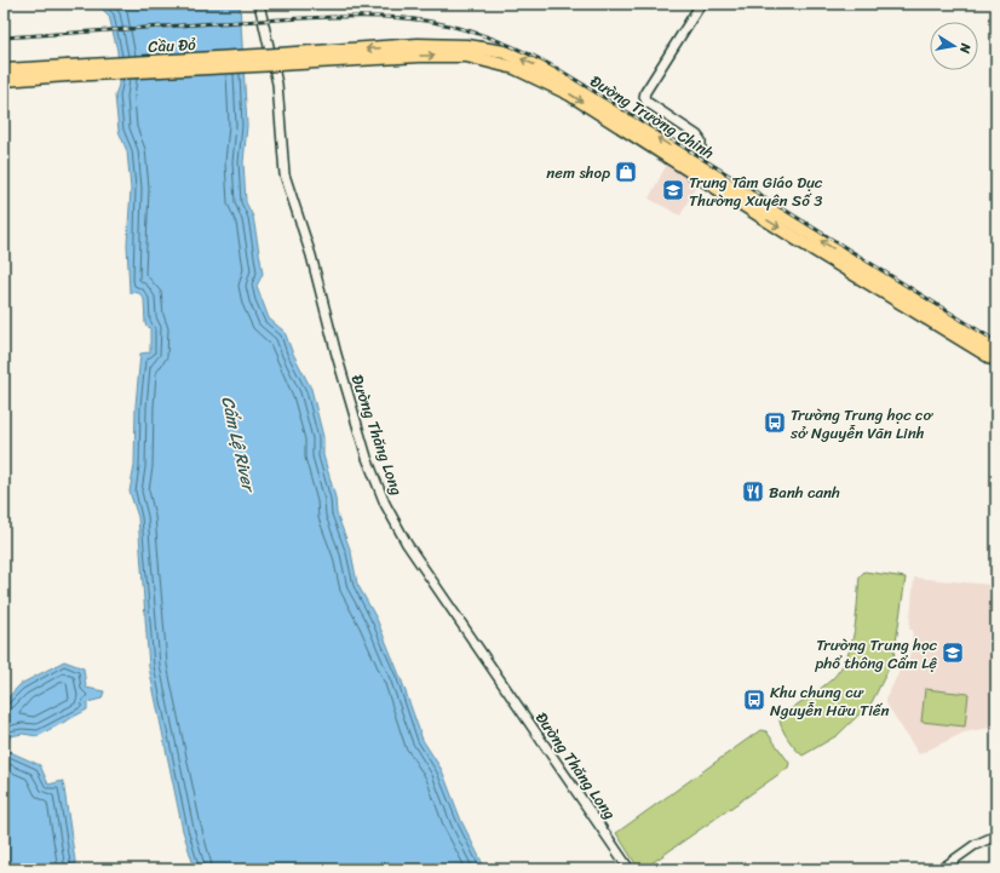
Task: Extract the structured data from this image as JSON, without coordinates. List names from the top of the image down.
{
  "streets": {
    "highway": ["Cầu Đỏ", "Đường Trường Chinh"],
    "street": ["Đường Thăng Long"]
  },
  "crossings": [
    ["Cầu Đỏ", "Đường Trường Chinh"]
  ],
  "water": ["Cẩm Lệ River"],
  "places": {
    "shop": ["nem shop"],
    "school or university": ["Trung Tâm Giáo Dục Thường Xuyên Số 3", "Trường Trung học phổ thông Cẩm Lệ"],
    "bus stop": ["Trường Trung học cơ sở Nguyễn Văn Linh", "Khu chung cư Nguyễn Hữu Tiến"],
    "restaurant": ["Banh canh"]
  },
  "north": "right"
}
